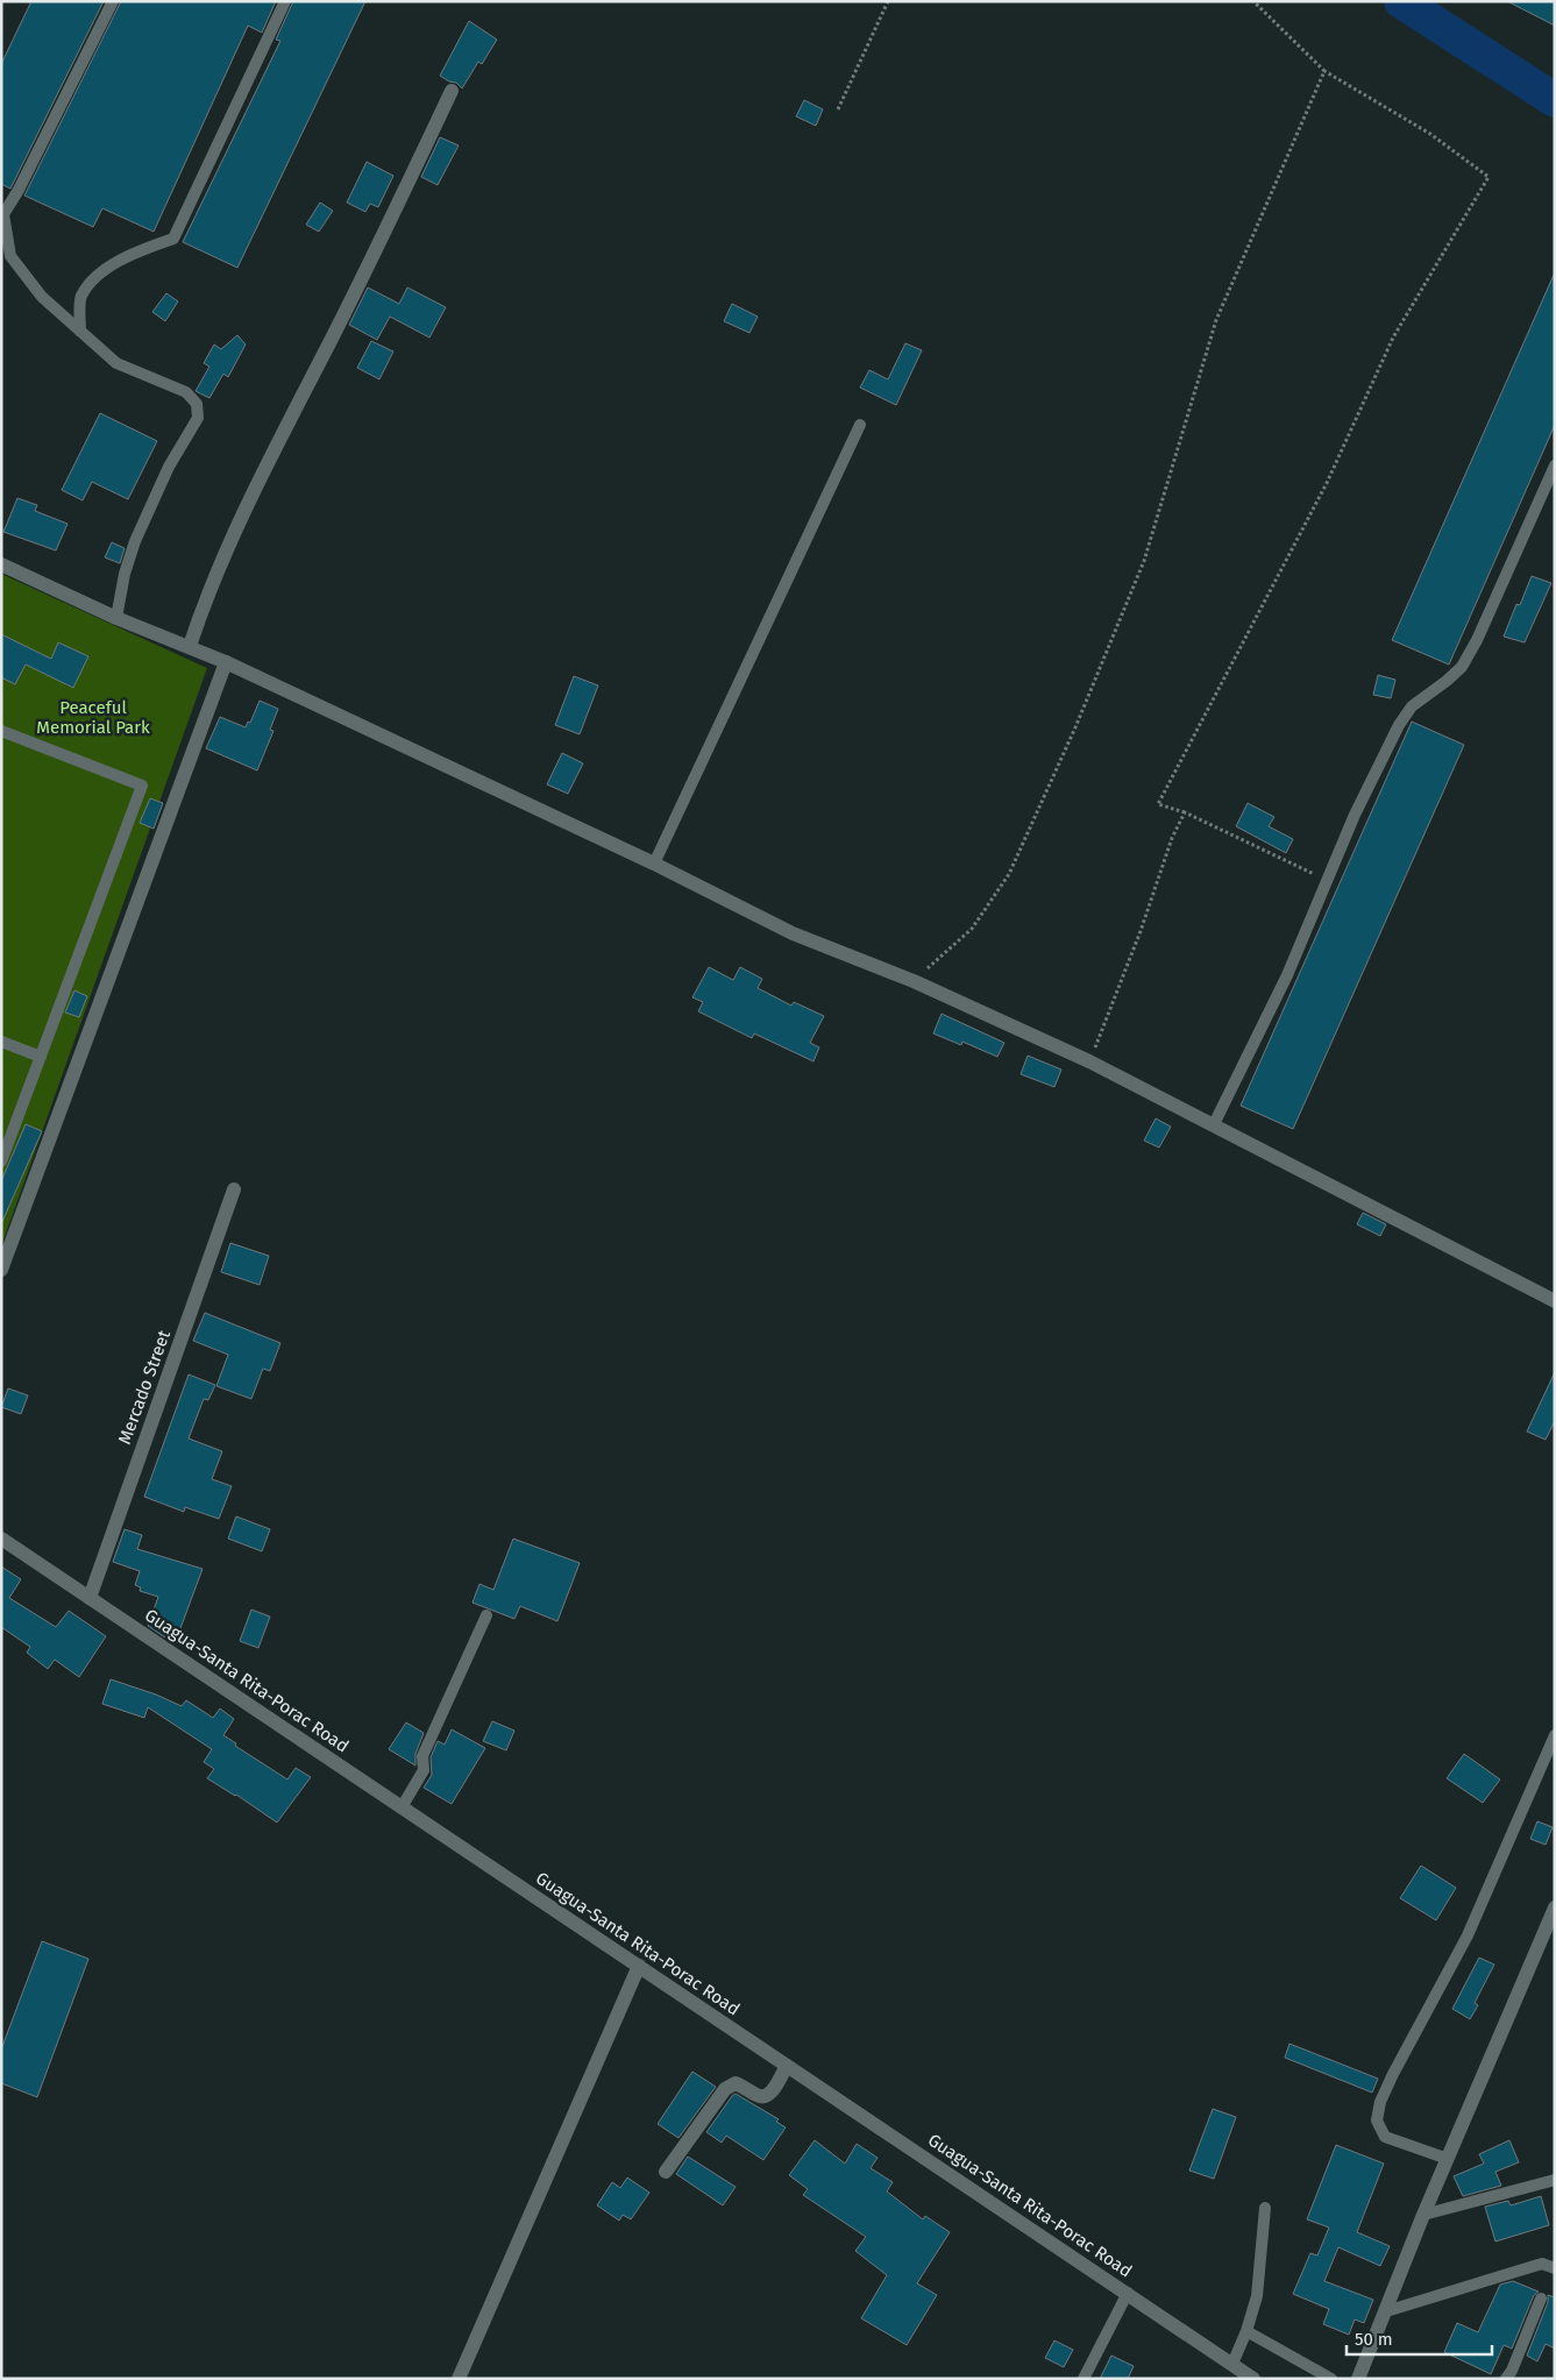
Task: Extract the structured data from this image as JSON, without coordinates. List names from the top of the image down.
{
  "streets": {
    "street": ["Mercado Street", "Guagua-Santa Rita-Porac Road"]
  },
  "crossings": [
    ["Mercado Street", "Guagua-Santa Rita-Porac Road"]
  ],
  "parks": ["Peaceful Memorial Park"],
  "scale_bar": "50 m"
}
